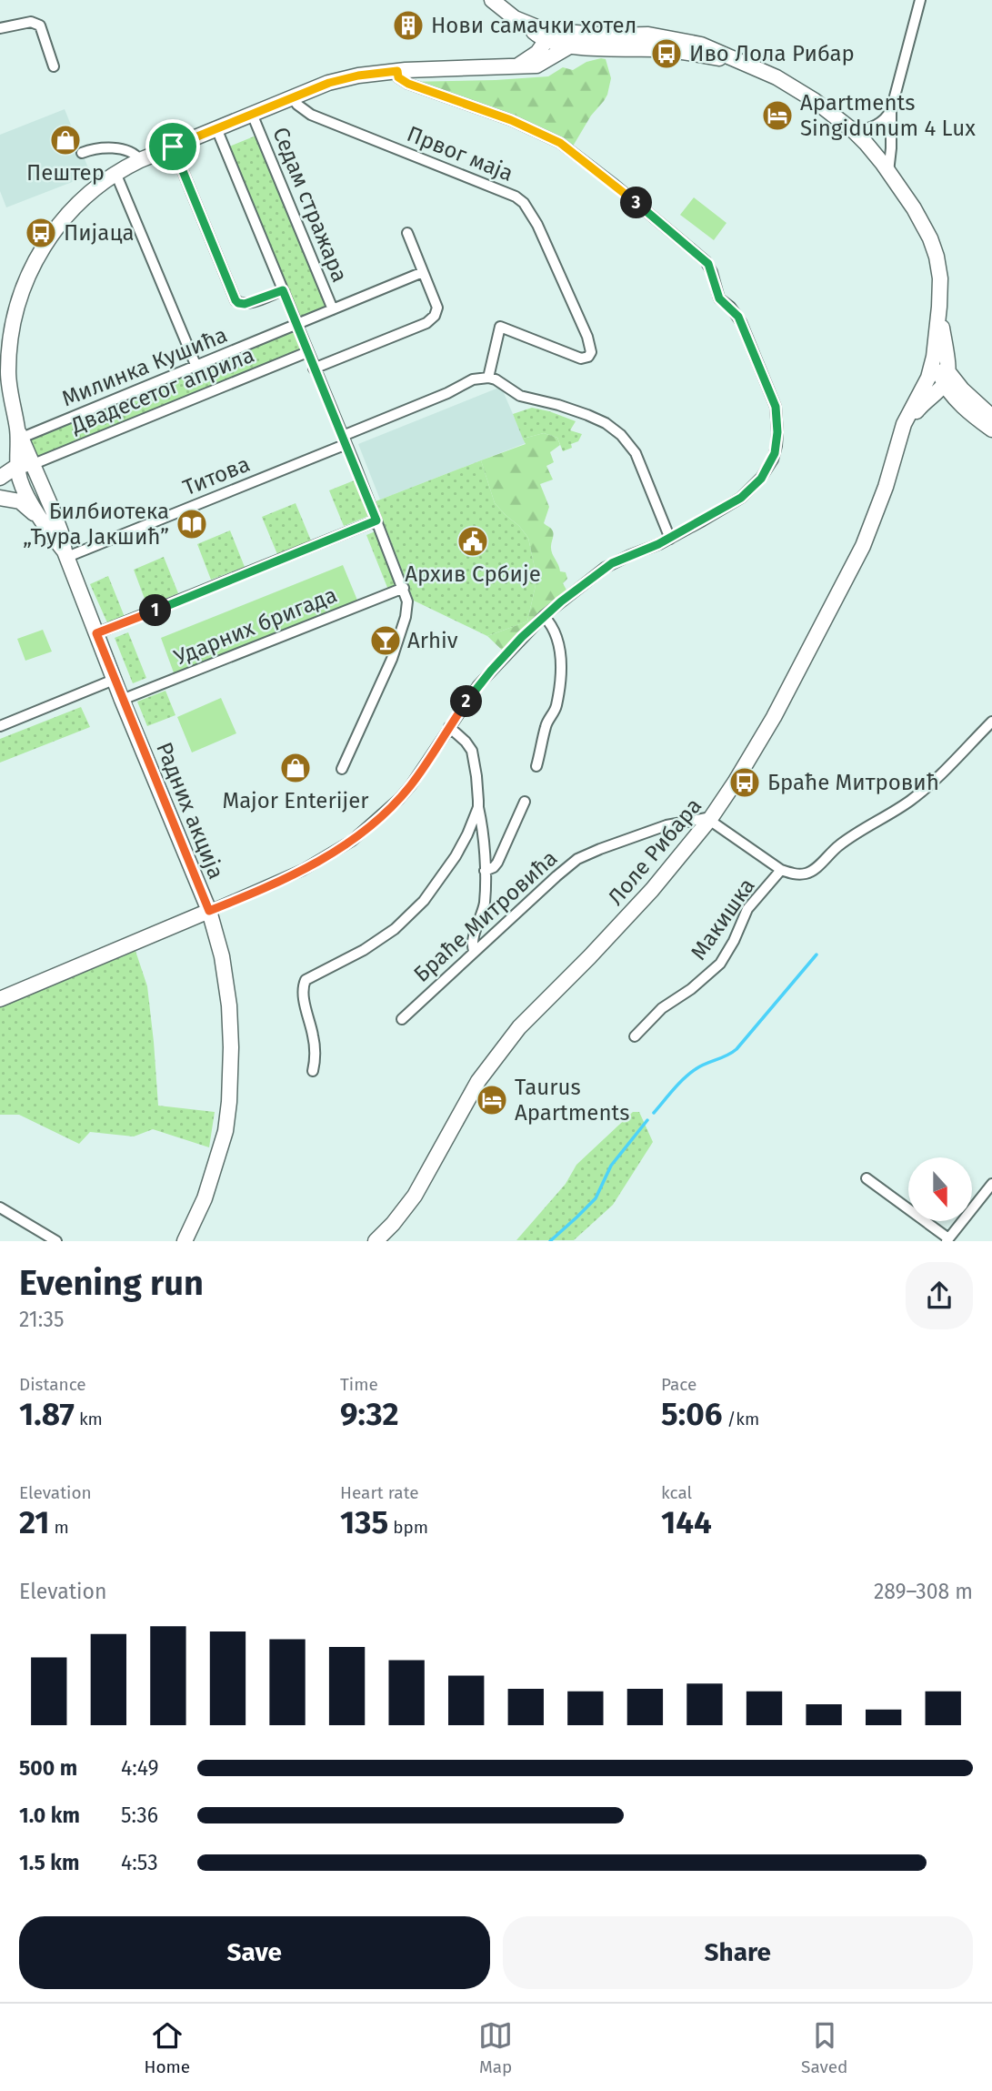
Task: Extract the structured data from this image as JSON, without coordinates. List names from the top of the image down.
{
  "streets": {
    "main road": ["Радних акција", "Лоле Рибара"],
    "street": [
      "Првог маја",
      "Седам стражара",
      "Милинка Кушића",
      "Двадесетог априла",
      "Титова",
      "Ударних бригада",
      "Браће Митровића",
      "Макишка"
    ]
  },
  "crossings": [
    ["Првог маја", "Титова"],
    ["Првог маја", "Радних акција"],
    ["Седам стражара", "Милинка Кушића"],
    ["Седам стражара", "Радних акција"],
    ["Милинка Кушића", "Радних акција"],
    ["Двадесетог априла", "Радних акција"],
    ["Титова", "Радних акција"],
    ["Ударних бригада", "Радних акција"],
    ["Радних акција", "Лоле Рибара"],
    ["Лоле Рибара", "Браће Митровића"],
    ["Лоле Рибара", "Макишка"],
    ["Браће Митровића", "Макишка"]
  ],
  "places": {
    "building": ["Нови самачки хотел"],
    "bus stop": ["Иво Лола Рибар", "Пијаца", "Браће Митровић"],
    "hotel": ["Apartments Singidunum 4 Lux", "Taurus Apartments"],
    "shop": ["Пештер", "Major Enterijer"],
    "library": ["Билбиотека „Ђура Јакшић”"],
    "public building": ["Архив Србије"],
    "bar": ["Arhiv"]
  },
  "north": "bottom",
  "page": {
    "pins": ["3", "1", "2"],
    "heading": ["Evening run", "21:35"],
    "stats": [
      ["Distance", "1.87 km"],
      ["Time", "9:32"],
      ["Pace", "5:06 /km"],
      ["Elevation", "21 m"],
      ["Heart rate", "135 bpm"],
      ["kcal", "144"]
    ],
    "chart": ["Elevation", "289–308 m"],
    "list": [
      {
        "name": "500 m",
        "note": "4:49"
      },
      {
        "name": "1.0 km",
        "note": "5:36"
      },
      {
        "name": "1.5 km",
        "note": "4:53"
      }
    ],
    "buttons": ["Save", "Share"],
    "tabs": ["Home", "Map", "Saved"]
  }
}
